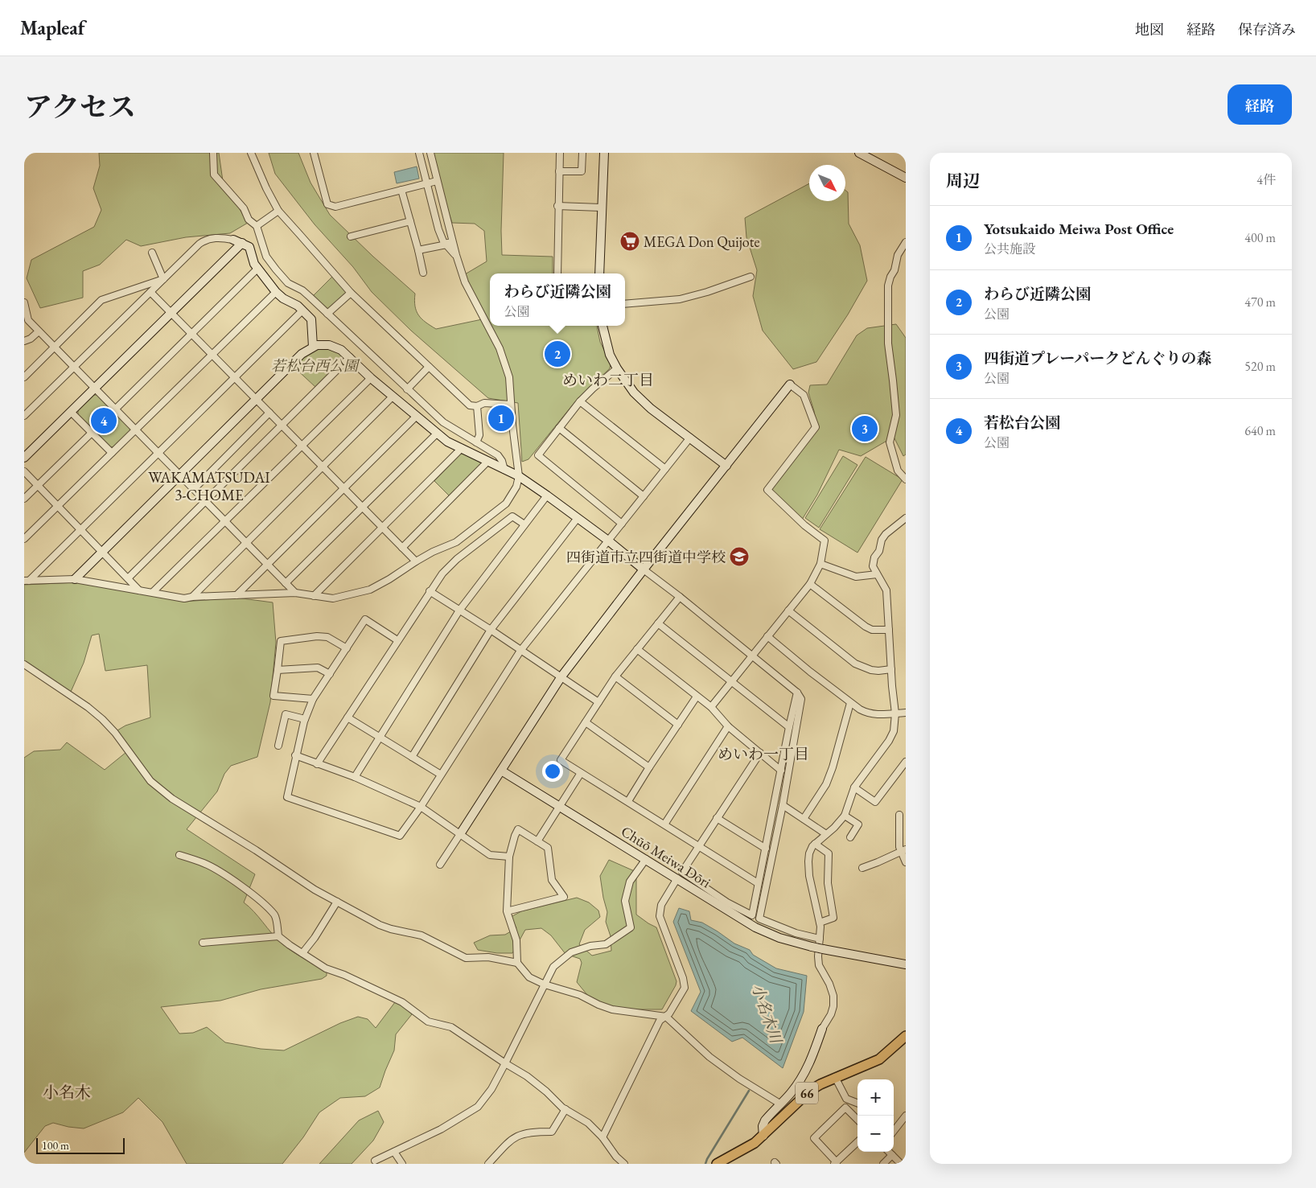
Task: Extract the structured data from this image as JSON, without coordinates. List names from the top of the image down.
{
  "streets": {
    "main road": ["66"],
    "street": ["Chūō Meiwa Dōri"]
  },
  "districts": [
    "めいわ二丁目",
    "WAKAMATSUDAI 3-CHOME",
    "めいわ一丁目",
    "小名木"
  ],
  "water": ["小名木川"],
  "parks": ["若松台西公園"],
  "places": {
    "supermarket": ["MEGA Don Quijote"],
    "school or university": ["四街道市立四街道中学校"]
  },
  "scale_bar": "100 m",
  "north": "bottom right",
  "page": {
    "header": "Mapleaf",
    "nav": ["地図", "経路", "保存済み"],
    "title": "アクセス",
    "buttons": "経路",
    "heading": ["周辺", "4件"],
    "list": [
      {
        "mark": "1",
        "name": "Yotsukaido Meiwa Post Office",
        "note": "公共施設",
        "value": "400 m"
      },
      {
        "mark": "2",
        "name": "わらび近隣公園",
        "note": "公園",
        "value": "470 m"
      },
      {
        "mark": "3",
        "name": "四街道プレーパークどんぐりの森",
        "note": "公園",
        "value": "520 m"
      },
      {
        "mark": "4",
        "name": "若松台公園",
        "note": "公園",
        "value": "640 m"
      }
    ],
    "popup": ["わらび近隣公園", "公園"],
    "pins": [
      "2",
      "1",
      "4",
      "3"
    ],
    "map_buttons": ["+", "−"],
    "scale": "100 m"
  }
}
